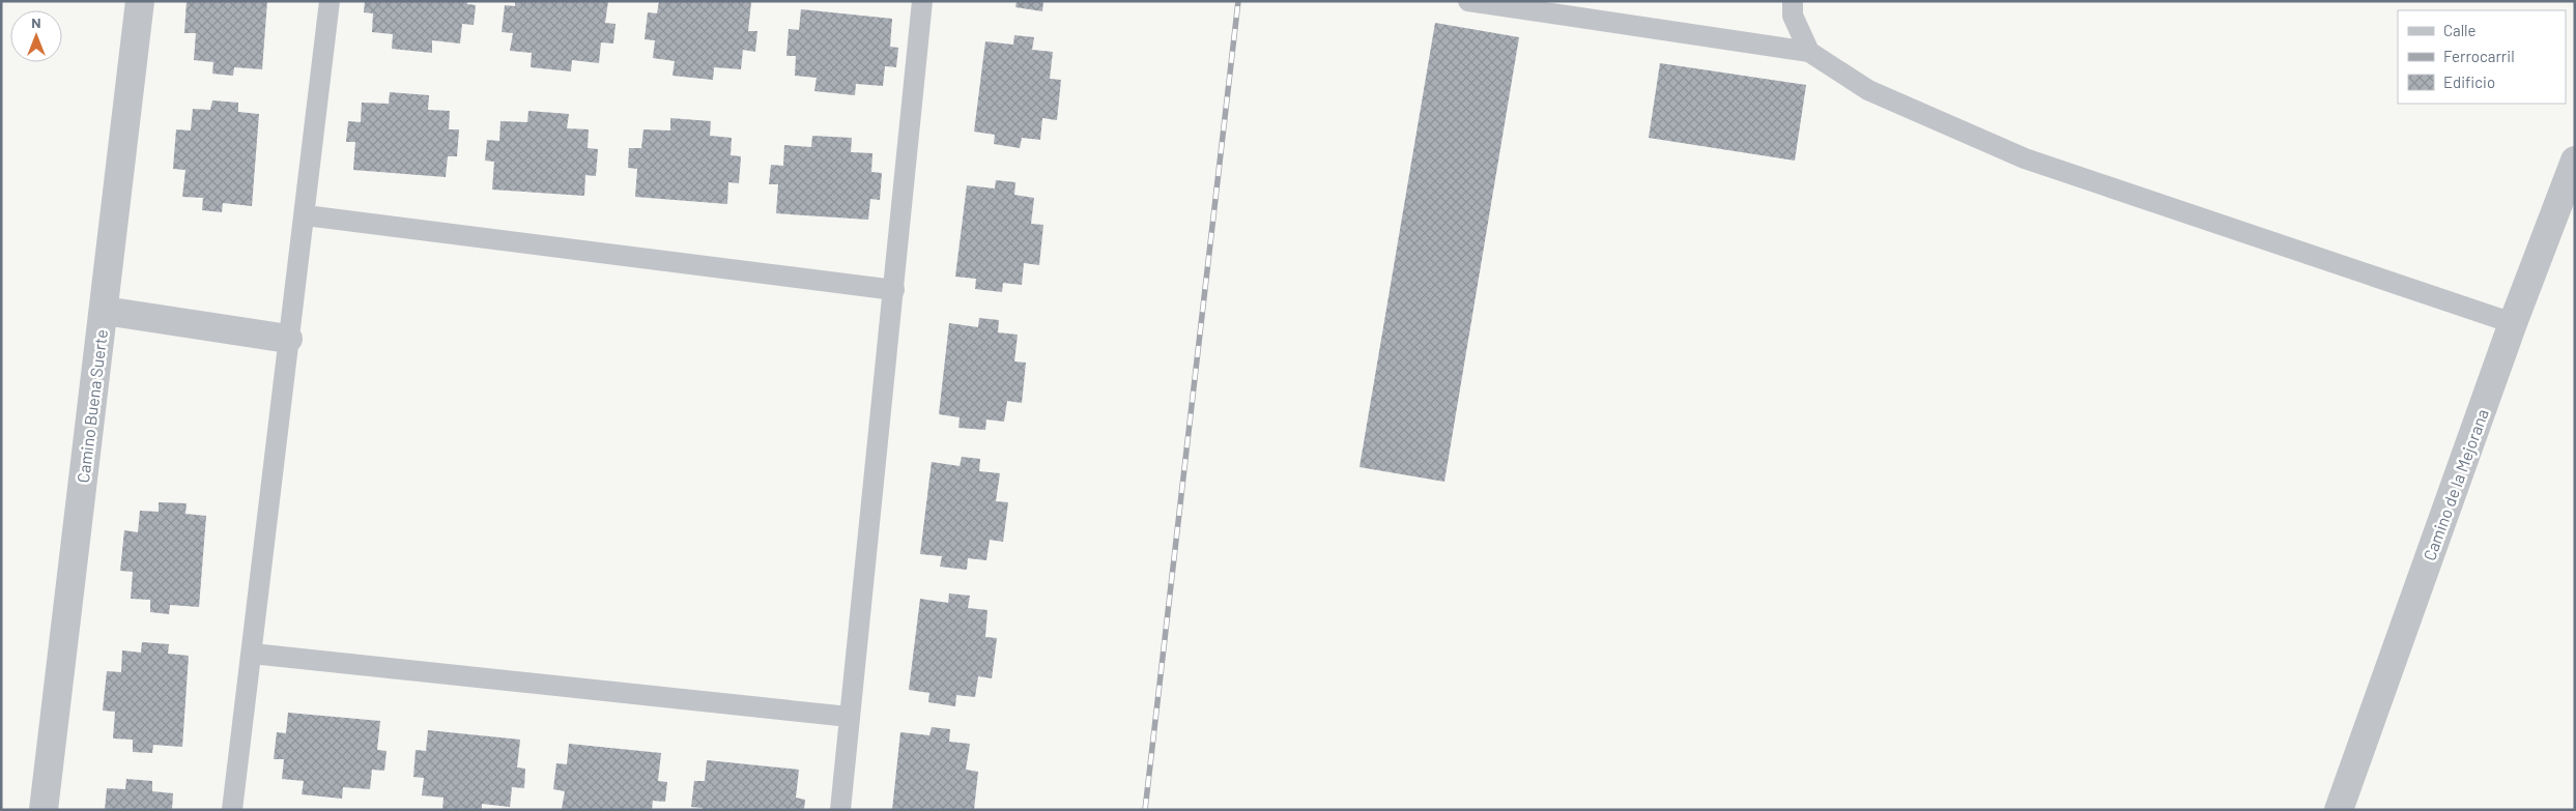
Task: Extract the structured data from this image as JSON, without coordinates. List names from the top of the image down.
{
  "streets": {
    "street": ["Camino Buena Suerte", "Camino de la Mejorana"]
  },
  "legend": ["Calle", "Ferrocarril", "Edificio"],
  "north": "top"
}
